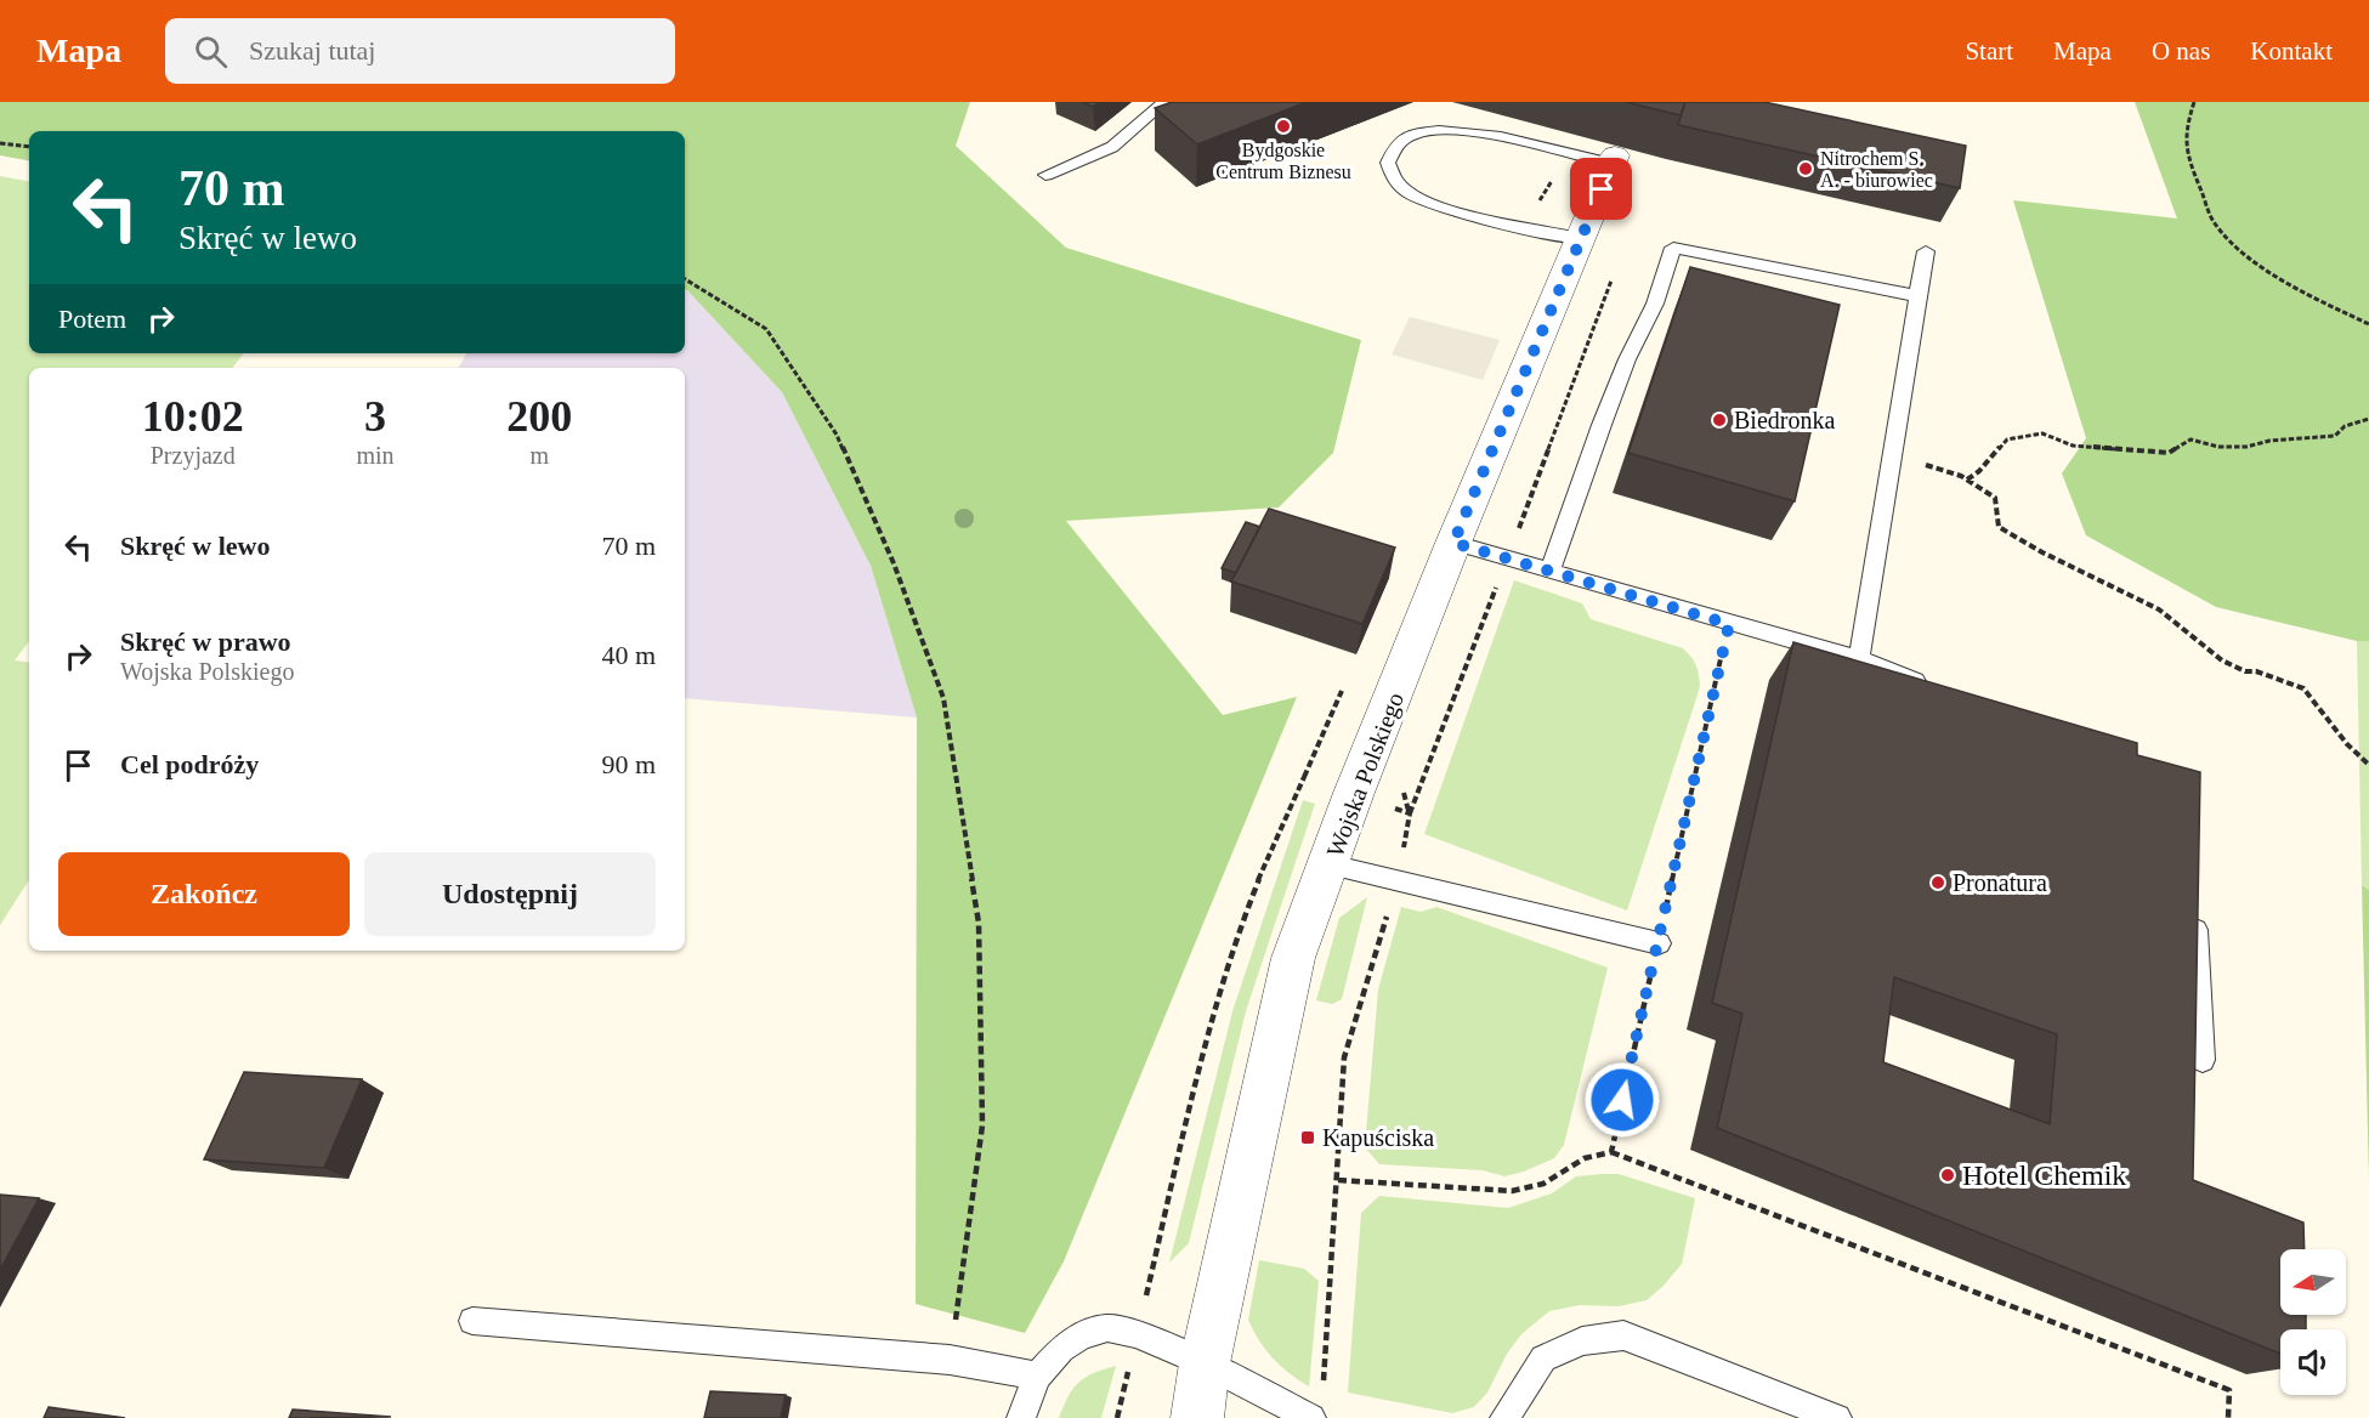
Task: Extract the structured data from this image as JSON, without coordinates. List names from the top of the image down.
{
  "streets": {
    "street": ["Wojska Polskiego"]
  },
  "places": {
    "other": [
      "Bydgoskie Centrum Biznesu",
      "Nitrochem S. A. - biurowiec",
      "Biedronka",
      "Pronatura",
      "Hotel Chemik"
    ],
    "transit": ["Kapuściska"]
  },
  "north": "left",
  "page": {
    "header": "Mapa",
    "search": "Szukaj tutaj",
    "nav": [
      "Start",
      "Mapa",
      "O nas",
      "Kontakt"
    ],
    "turn": ["70 m", "Skręć w lewo"],
    "then": "Potem",
    "eta": [
      "10:02",
      "Przyjazd",
      "3",
      "min",
      "200",
      "m"
    ],
    "list": [
      {
        "name": "Skręć w lewo",
        "value": "70 m"
      },
      {
        "name": "Skręć w prawo",
        "note": "Wojska Polskiego",
        "value": "40 m"
      },
      {
        "name": "Cel podróży",
        "value": "90 m"
      }
    ],
    "buttons": ["Zakończ", "Udostępnij"]
  }
}
